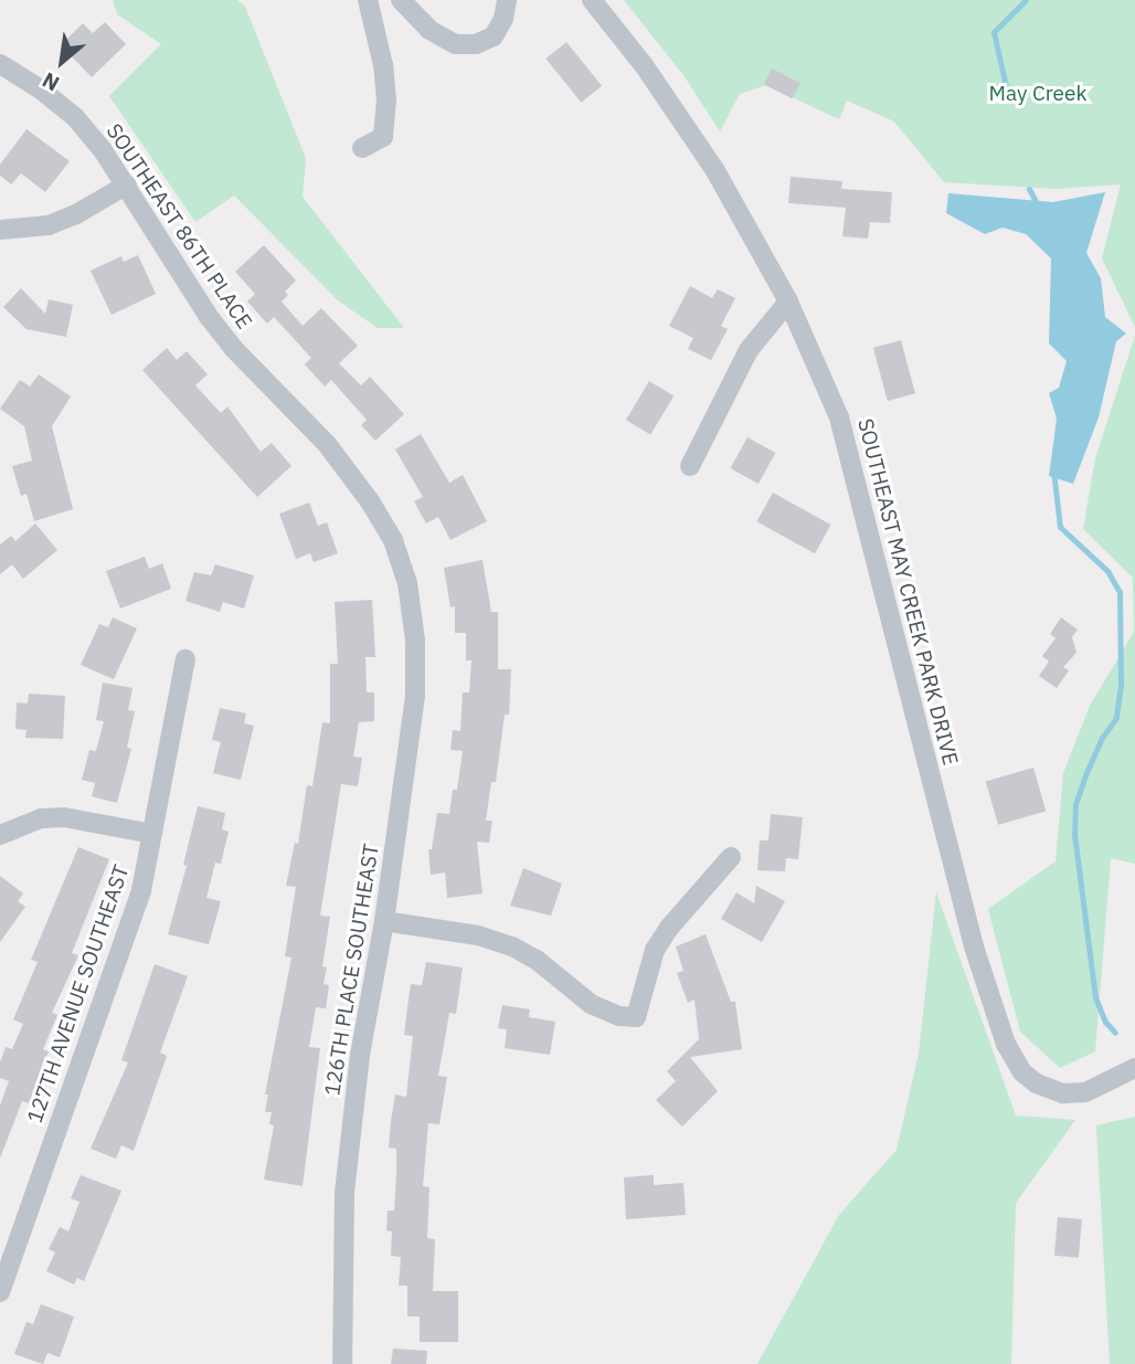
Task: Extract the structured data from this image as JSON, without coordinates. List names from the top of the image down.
{
  "streets": {
    "street": [
      "SOUTHEAST 86TH PLACE",
      "SOUTHEAST MAY CREEK PARK DRIVE",
      "126TH PLACE SOUTHEAST",
      "127TH AVENUE SOUTHEAST"
    ]
  },
  "crossings": [
    ["SOUTHEAST 86TH PLACE", "126TH PLACE SOUTHEAST"]
  ],
  "parks": ["May Creek"],
  "north": "bottom left"
}
